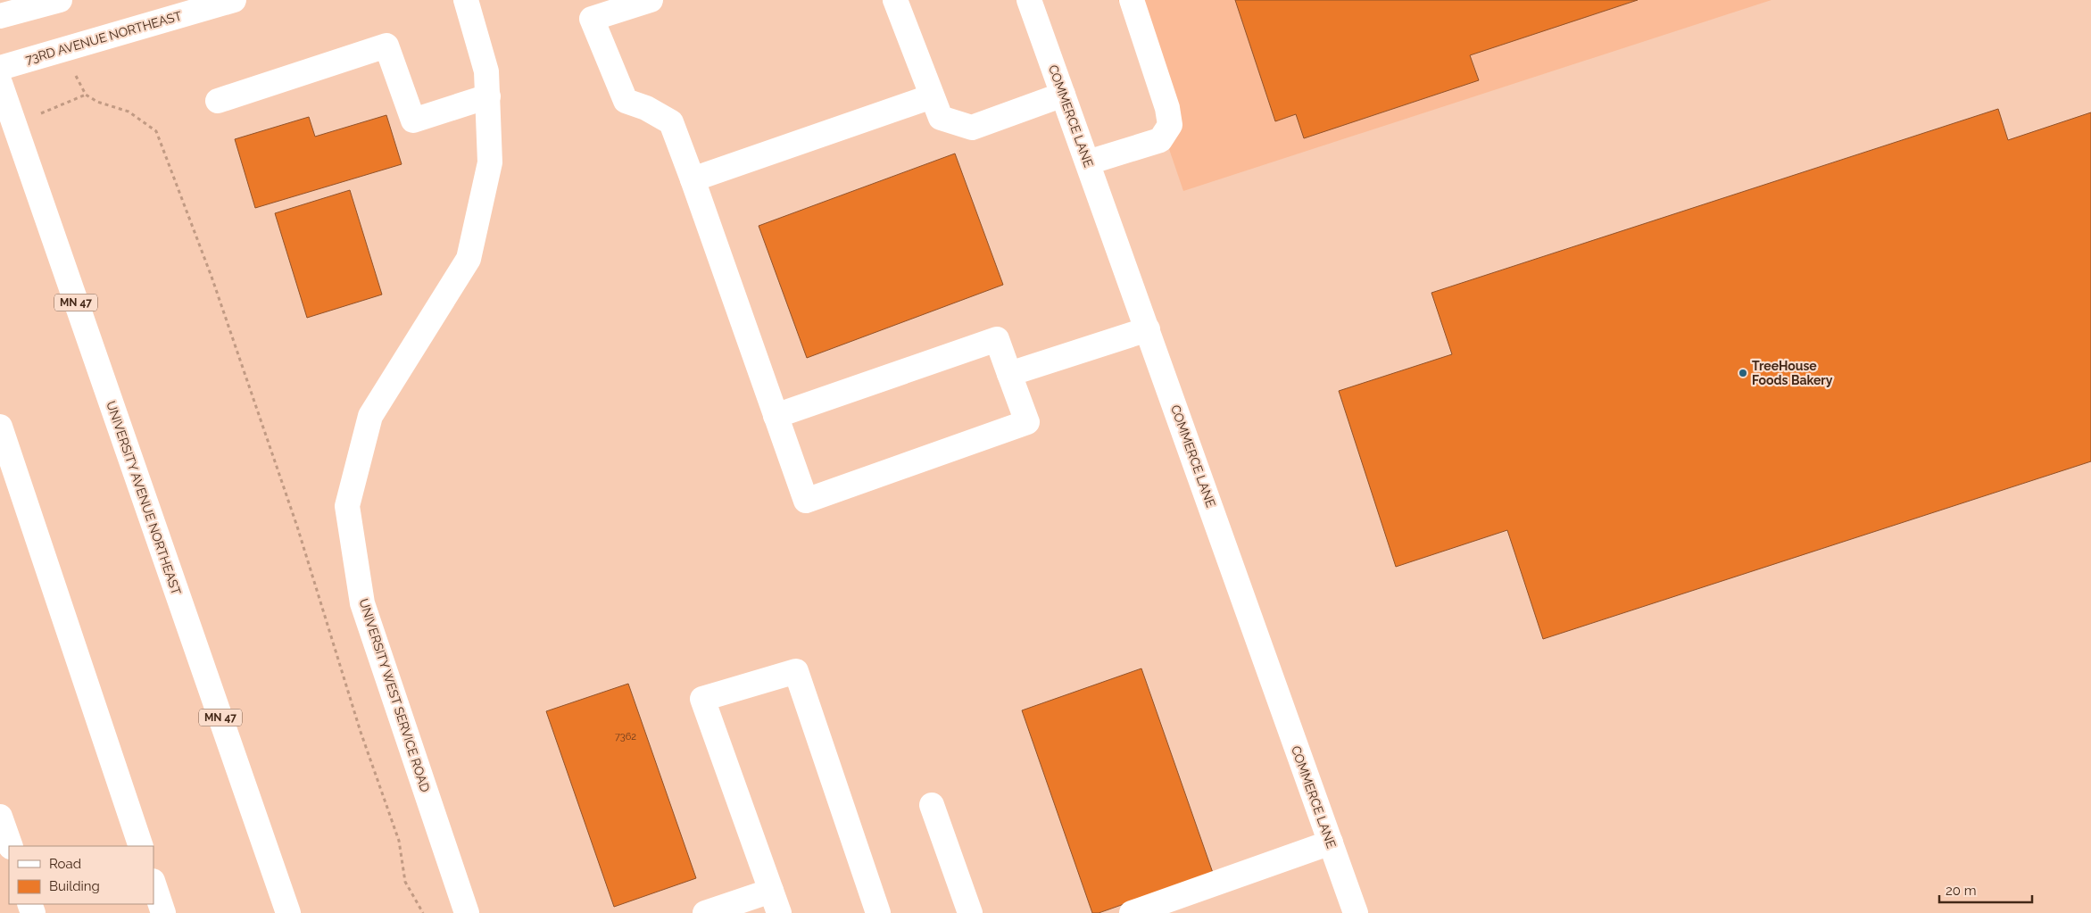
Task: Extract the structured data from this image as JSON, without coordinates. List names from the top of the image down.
{
  "streets": {
    "street": [
      "73RD AVENUE NORTHEAST",
      "COMMERCE LANE",
      "MN 47",
      "UNIVERSITY AVENUE NORTHEAST",
      "UNIVERSITY WEST SERVICE ROAD"
    ]
  },
  "places": ["TreeHouse Foods Bakery"],
  "house_numbers": ["7362"],
  "legend": ["Road", "Building"],
  "scale_bar": "20 m"
}
